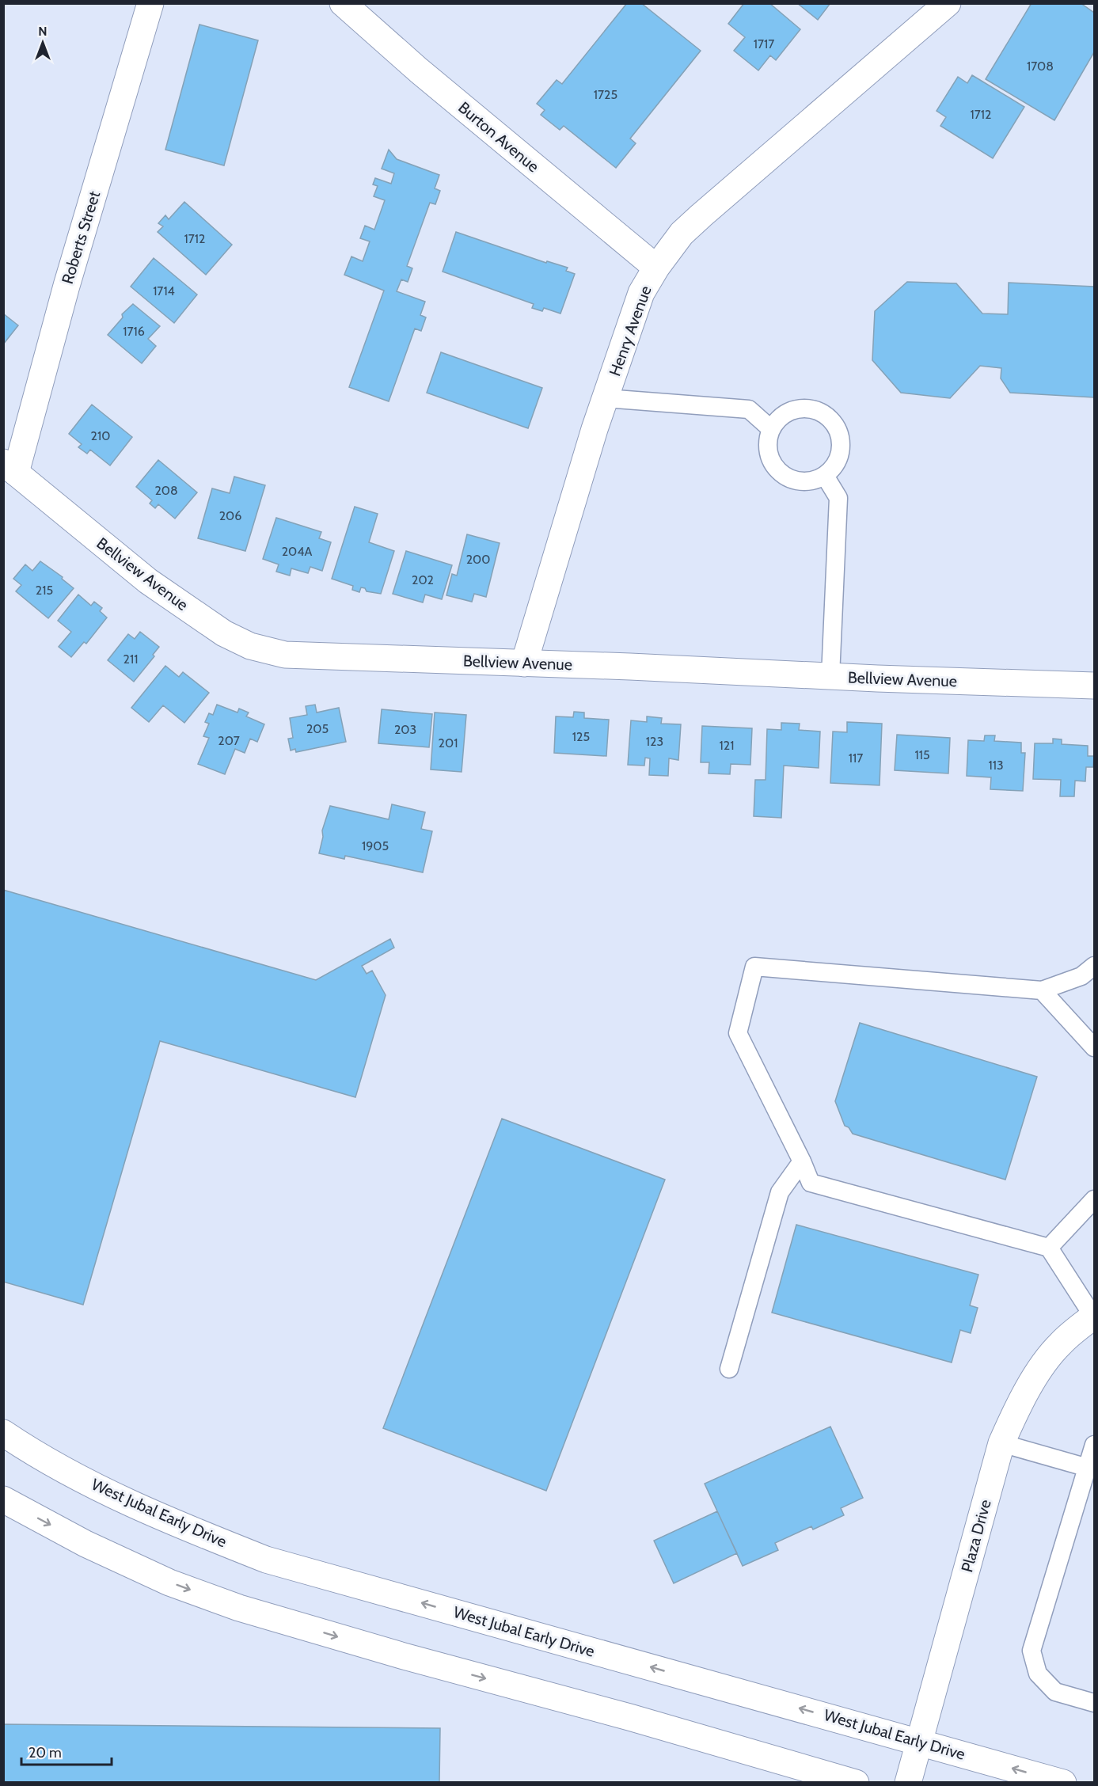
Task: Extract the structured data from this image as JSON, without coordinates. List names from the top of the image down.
{
  "streets": {
    "street": [
      "Burton Avenue",
      "Roberts Street",
      "Henry Avenue",
      "Bellview Avenue",
      "West Jubal Early Drive",
      "Plaza Drive"
    ]
  },
  "crossings": [
    ["Burton Avenue", "Henry Avenue"],
    ["Roberts Street", "Bellview Avenue"],
    ["Henry Avenue", "Bellview Avenue"],
    ["West Jubal Early Drive", "Plaza Drive"]
  ],
  "house_numbers": [
    "1717",
    "1708",
    "1725",
    "1712",
    "1712",
    "1714",
    "1716",
    "210",
    "208",
    "206",
    "204A",
    "200",
    "202",
    "215",
    "211",
    "205",
    "203",
    "125",
    "207",
    "123",
    "201",
    "121",
    "115",
    "117",
    "113",
    "1905"
  ],
  "scale_bar": "20 m",
  "north": "top"
}
